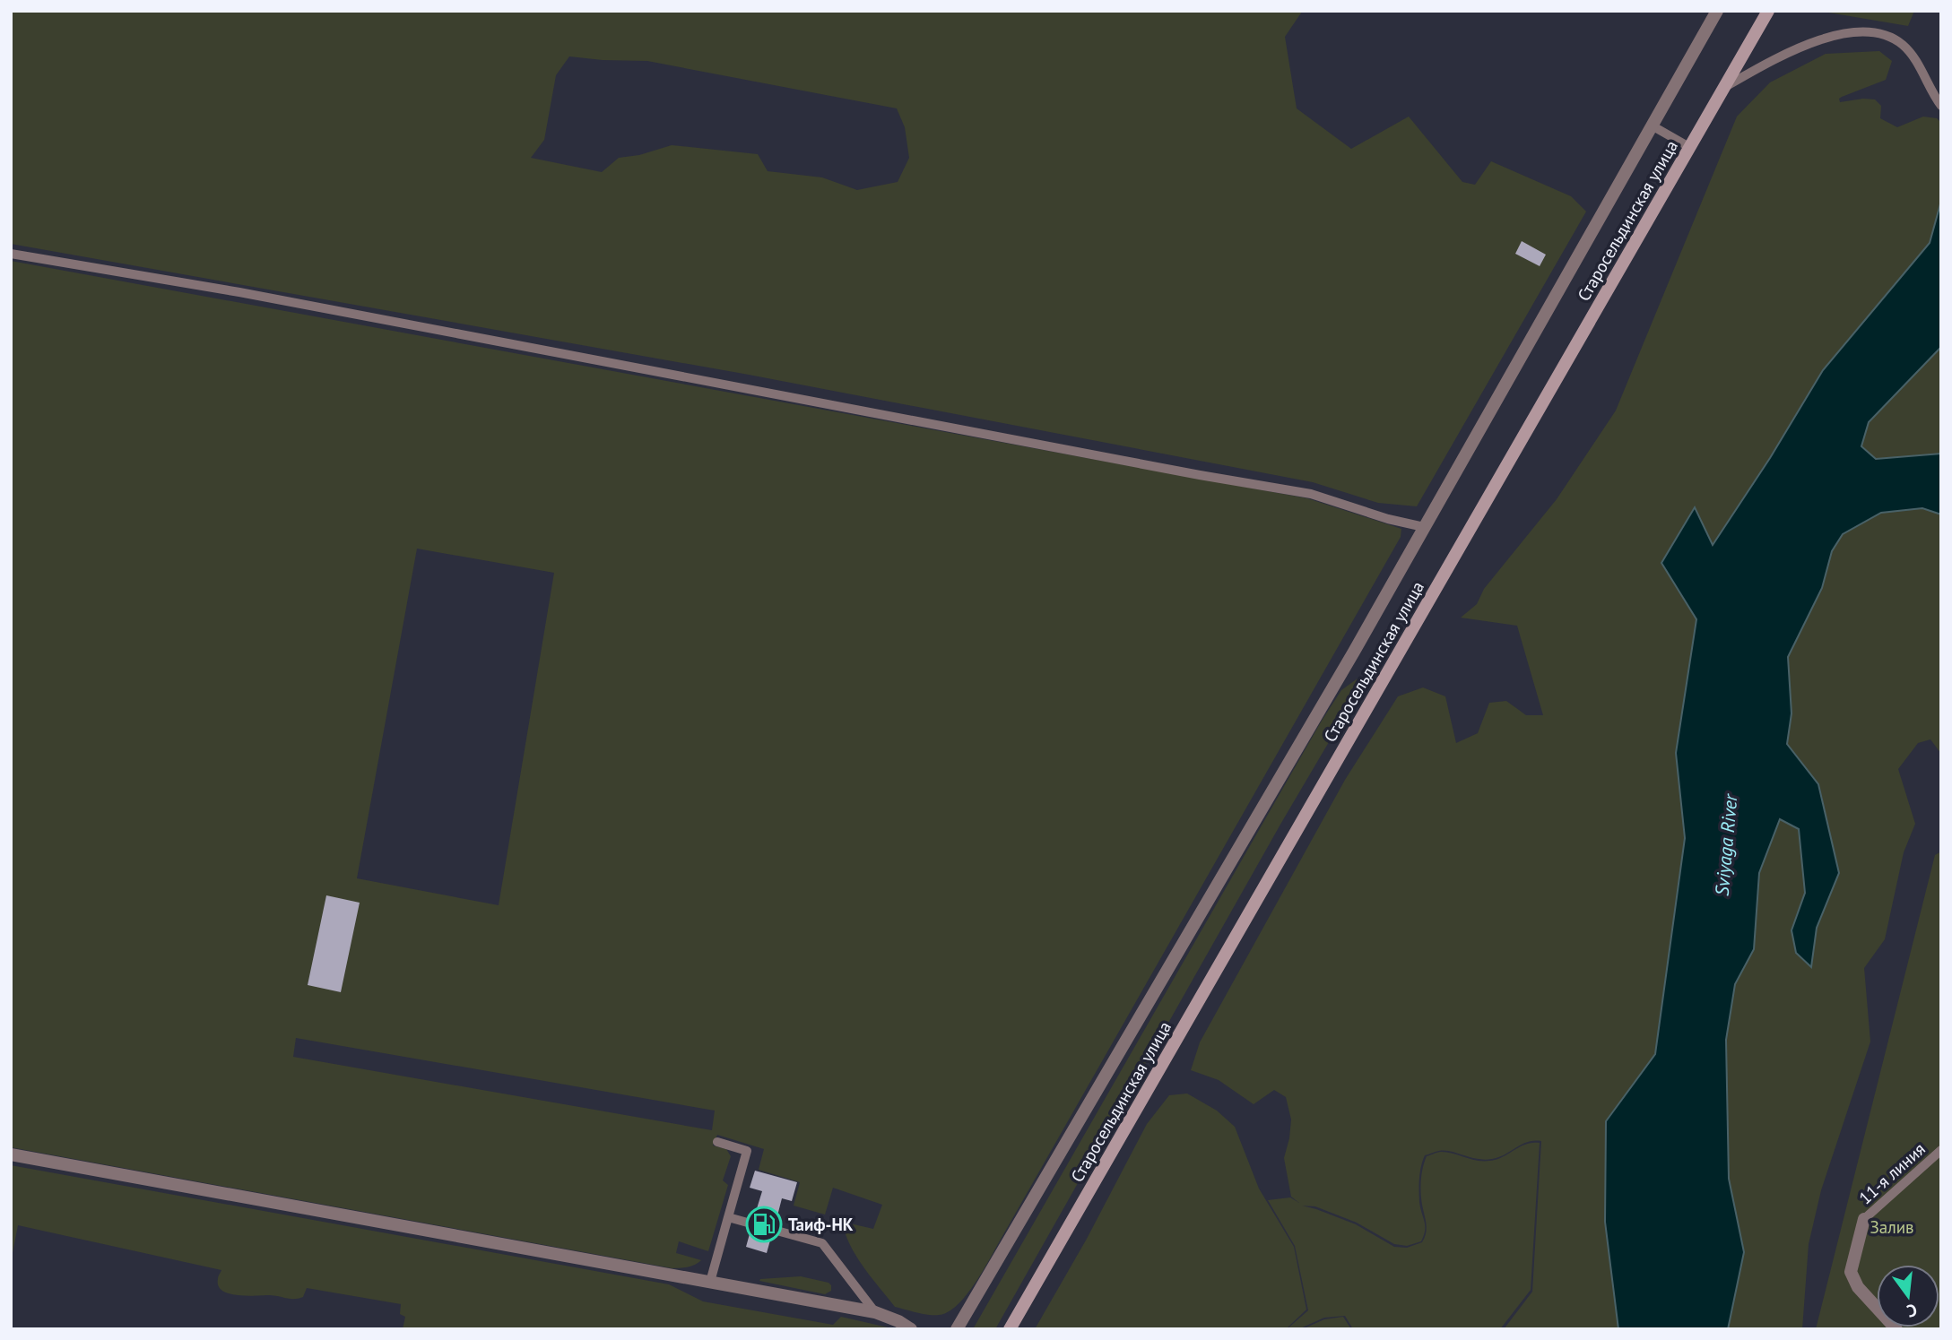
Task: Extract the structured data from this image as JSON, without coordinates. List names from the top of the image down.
{
  "streets": {
    "main road": ["Старосельдинская улица"],
    "lane": ["11-я линия"]
  },
  "water": ["Sviyaga River"],
  "parks": ["Залив"],
  "places": {
    "fuel station": ["Таиф-НК"]
  },
  "north": "bottom"
}
